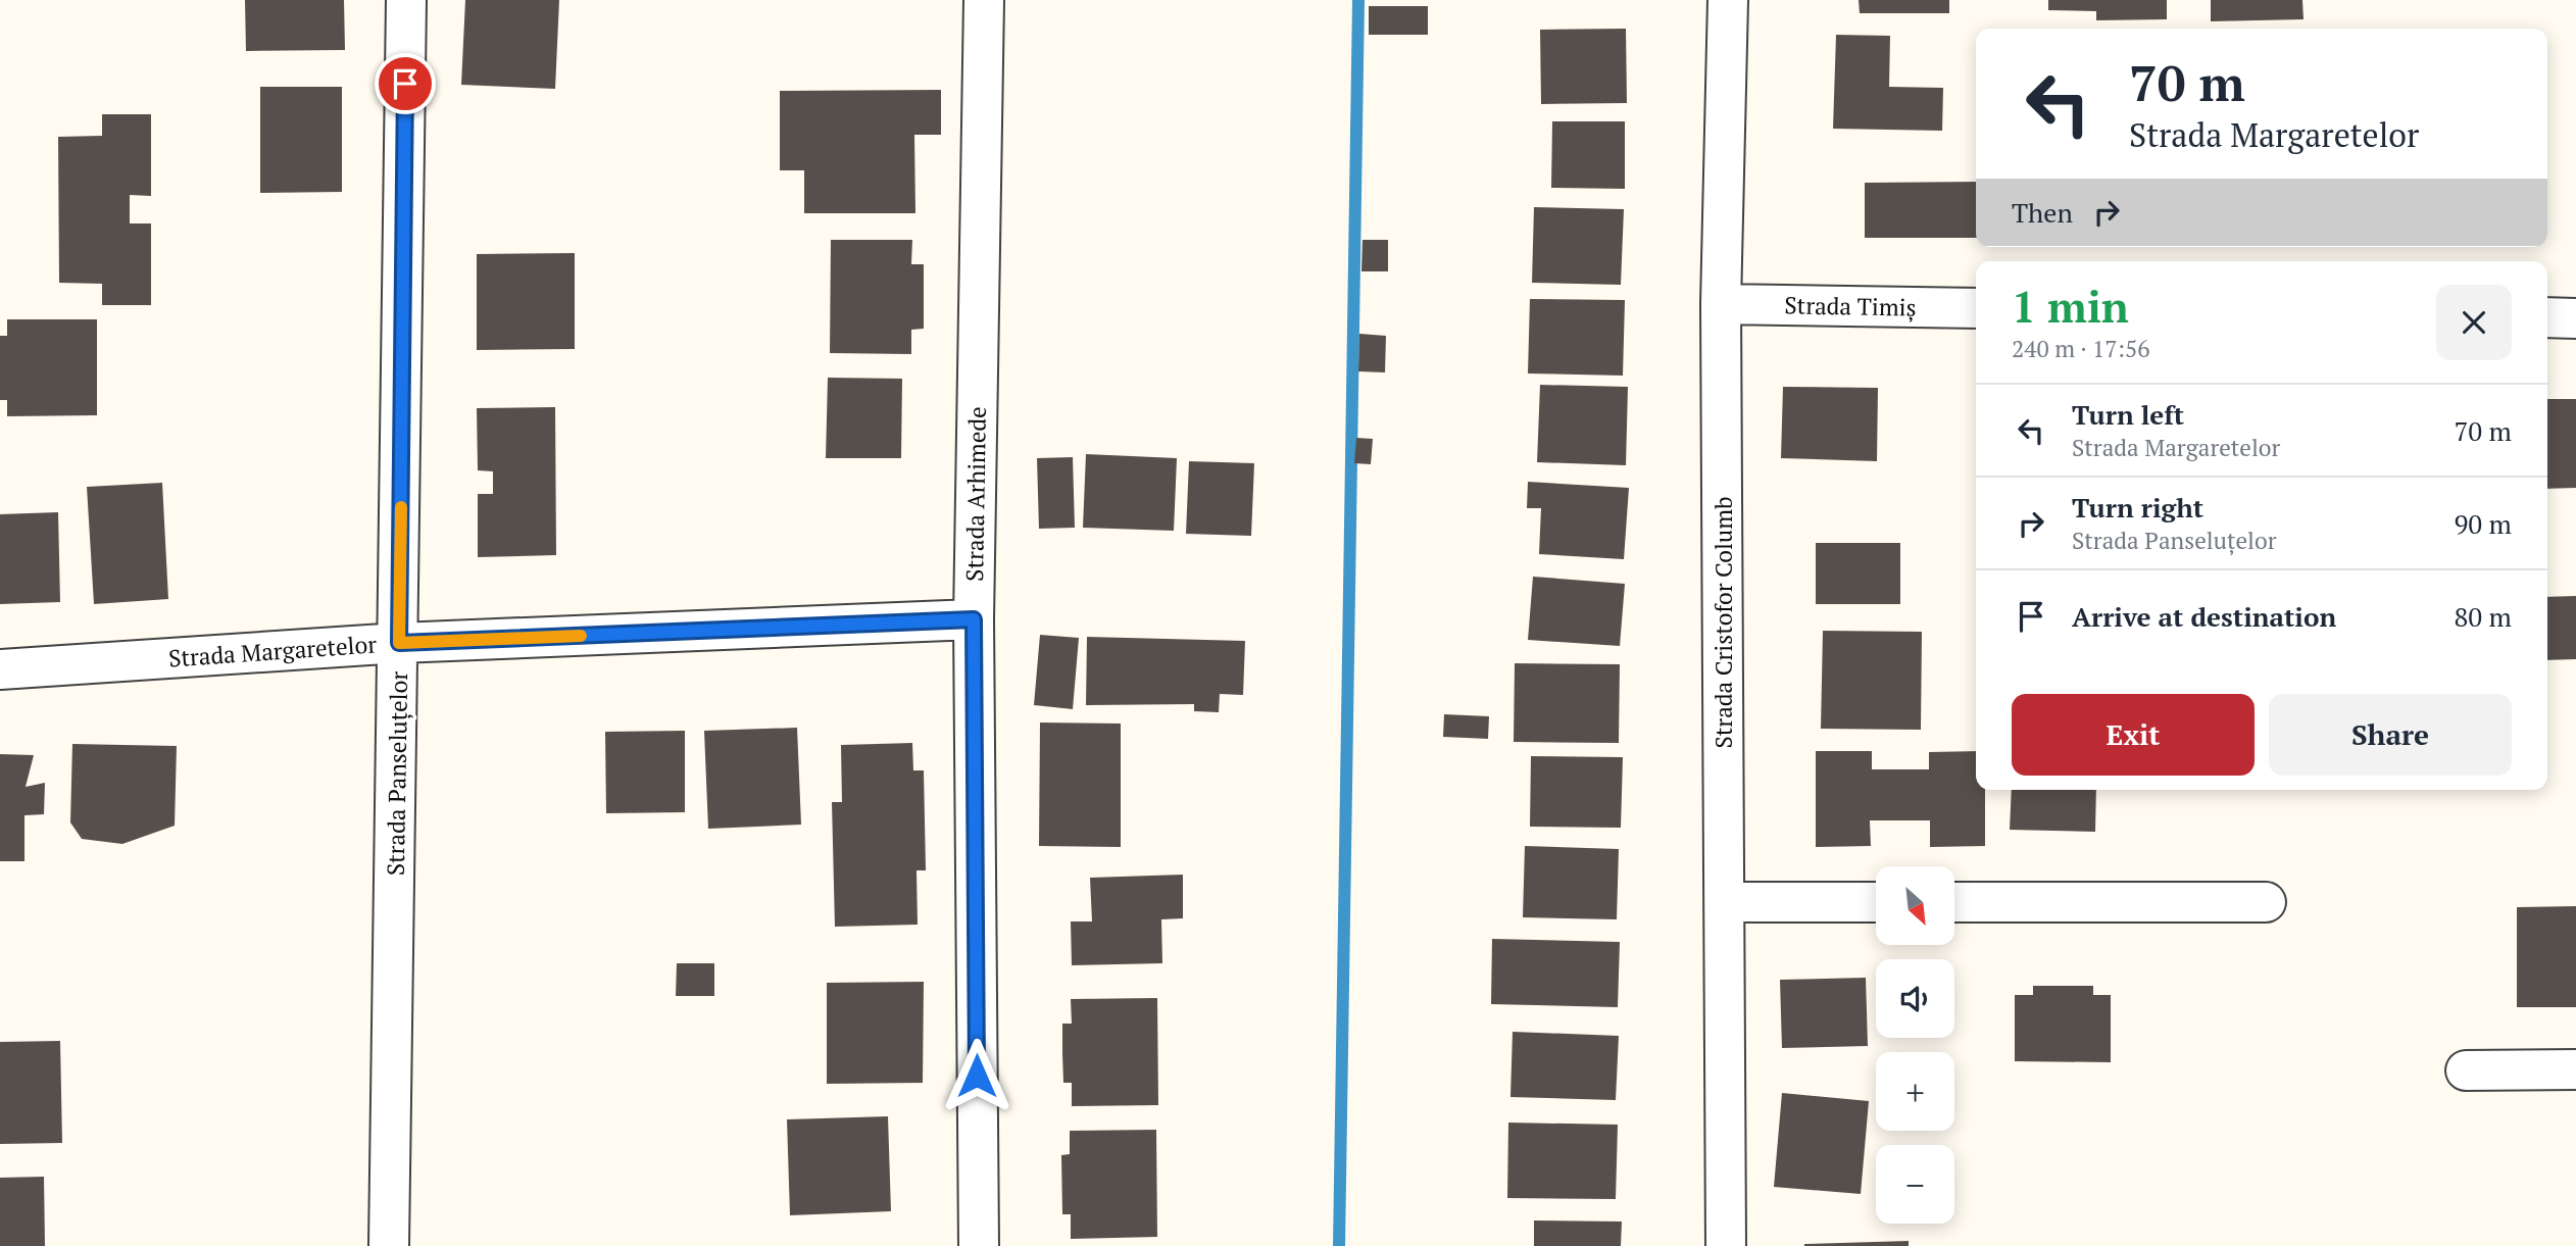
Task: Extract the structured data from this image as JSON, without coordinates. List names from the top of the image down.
{
  "streets": {
    "street": [
      "Strada Timiș",
      "Strada Arhimede",
      "Strada Cristofor Columb",
      "Strada Margaretelor",
      "Strada Panseluțelor"
    ]
  },
  "crossings": [
    ["Strada Timiș", "Strada Cristofor Columb"],
    ["Strada Arhimede", "Strada Margaretelor"],
    ["Strada Margaretelor", "Strada Panseluțelor"]
  ],
  "north": "bottom right",
  "page": {
    "turn": ["70 m", "Strada Margaretelor"],
    "then": "Then",
    "heading": ["1 min", "240 m · 17:56"],
    "list": [
      {
        "name": "Turn left",
        "note": "Strada Margaretelor",
        "value": "70 m"
      },
      {
        "name": "Turn right",
        "note": "Strada Panseluțelor",
        "value": "90 m"
      },
      {
        "name": "Arrive at destination",
        "value": "80 m"
      }
    ],
    "buttons": ["Exit", "Share"],
    "map_buttons": ["+", "−"]
  }
}
